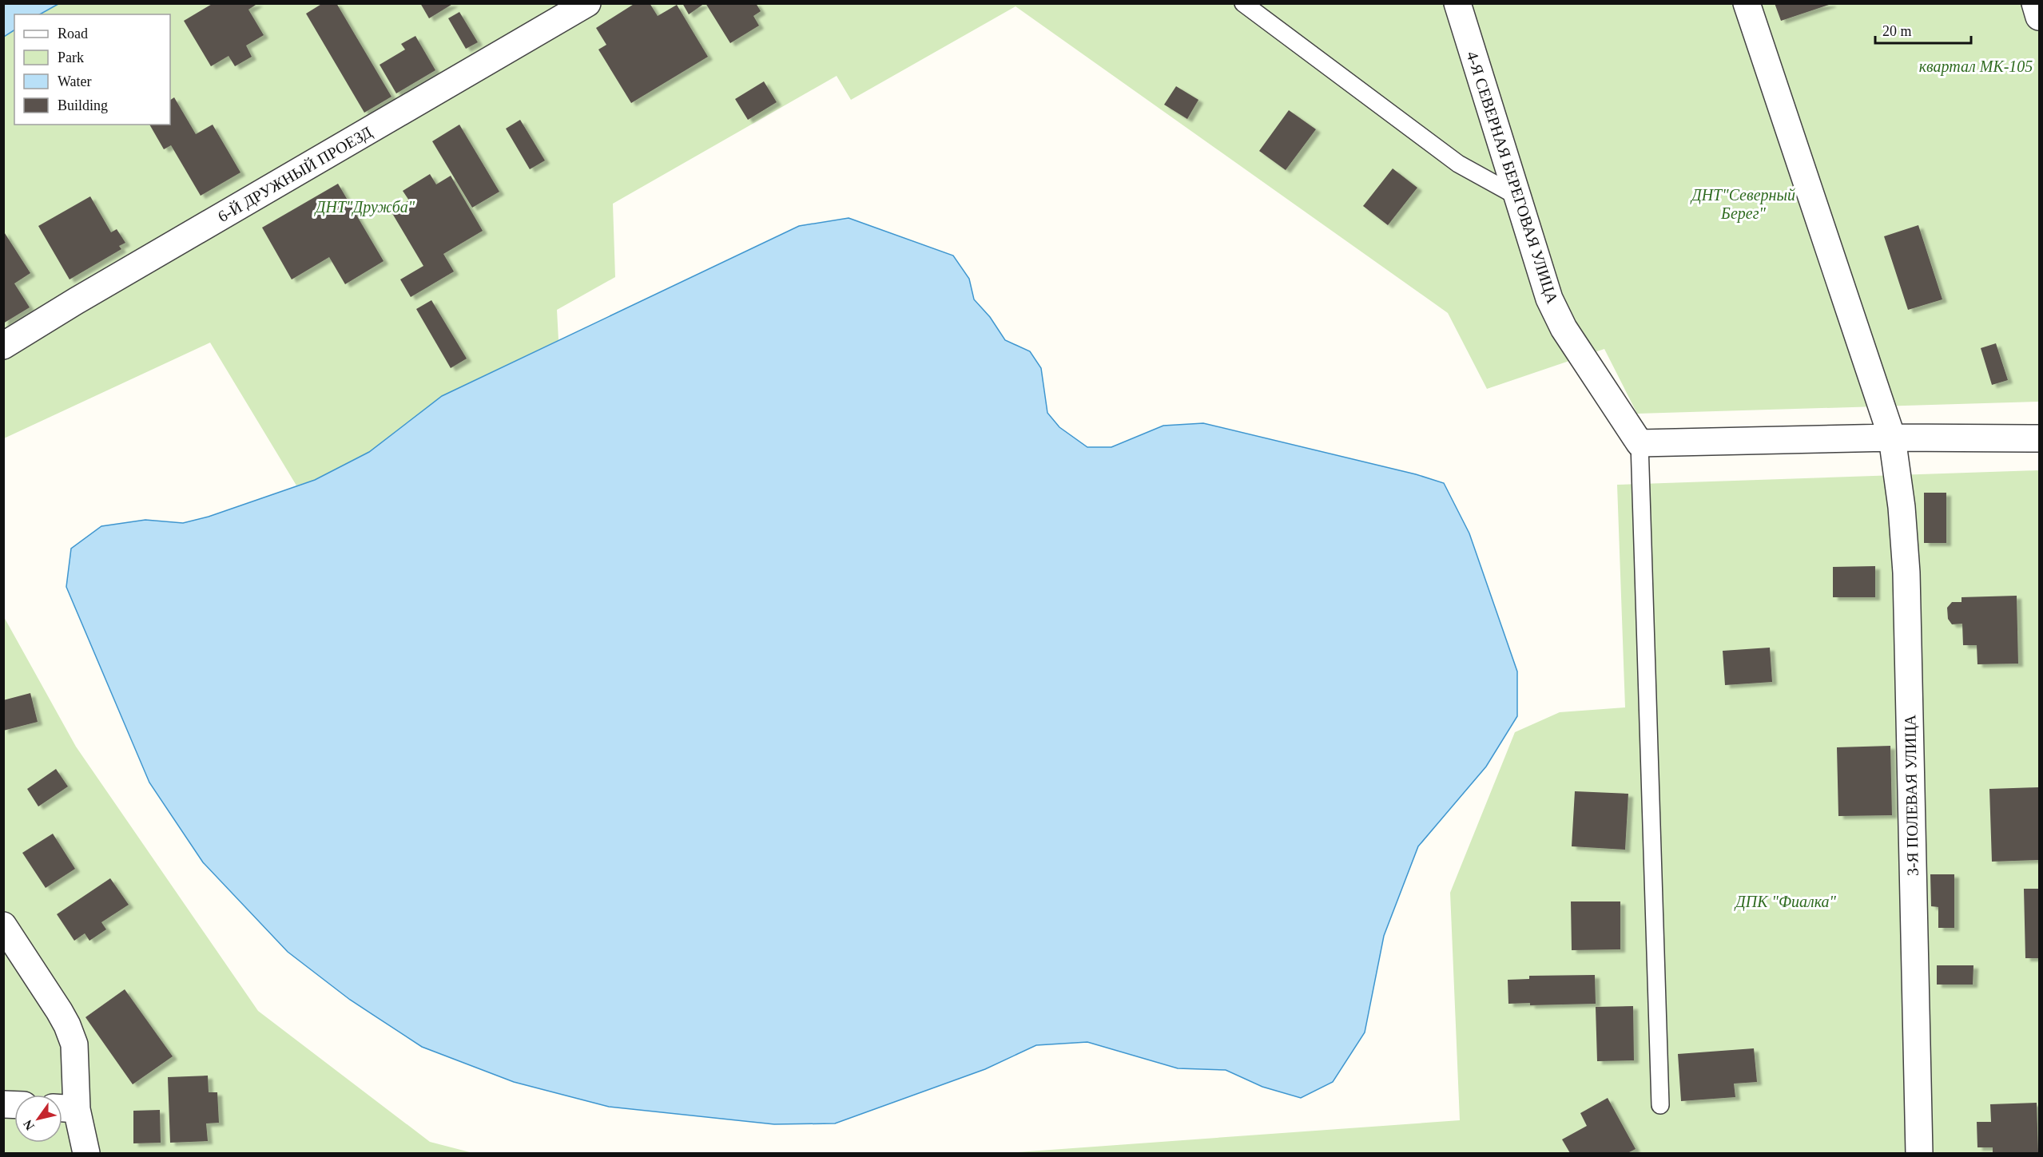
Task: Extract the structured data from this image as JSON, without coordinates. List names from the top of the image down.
{
  "streets": {
    "street": ["6-Й ДРУЖНЫЙ ПРОЕЗД", "4-Я СЕВЕРНАЯ БЕРЕГОВАЯ УЛИЦА", "3-Я ПОЛЕВАЯ УЛИЦА"]
  },
  "parks": [
    "квартал МК-105",
    "ДНТ\"Северный Берег\"",
    "ДНТ\"Дружба\"",
    "ДПК \"Фиалка\""
  ],
  "legend": [
    "Road",
    "Park",
    "Water",
    "Building"
  ],
  "scale_bar": "20 m",
  "north": "bottom left"
}
